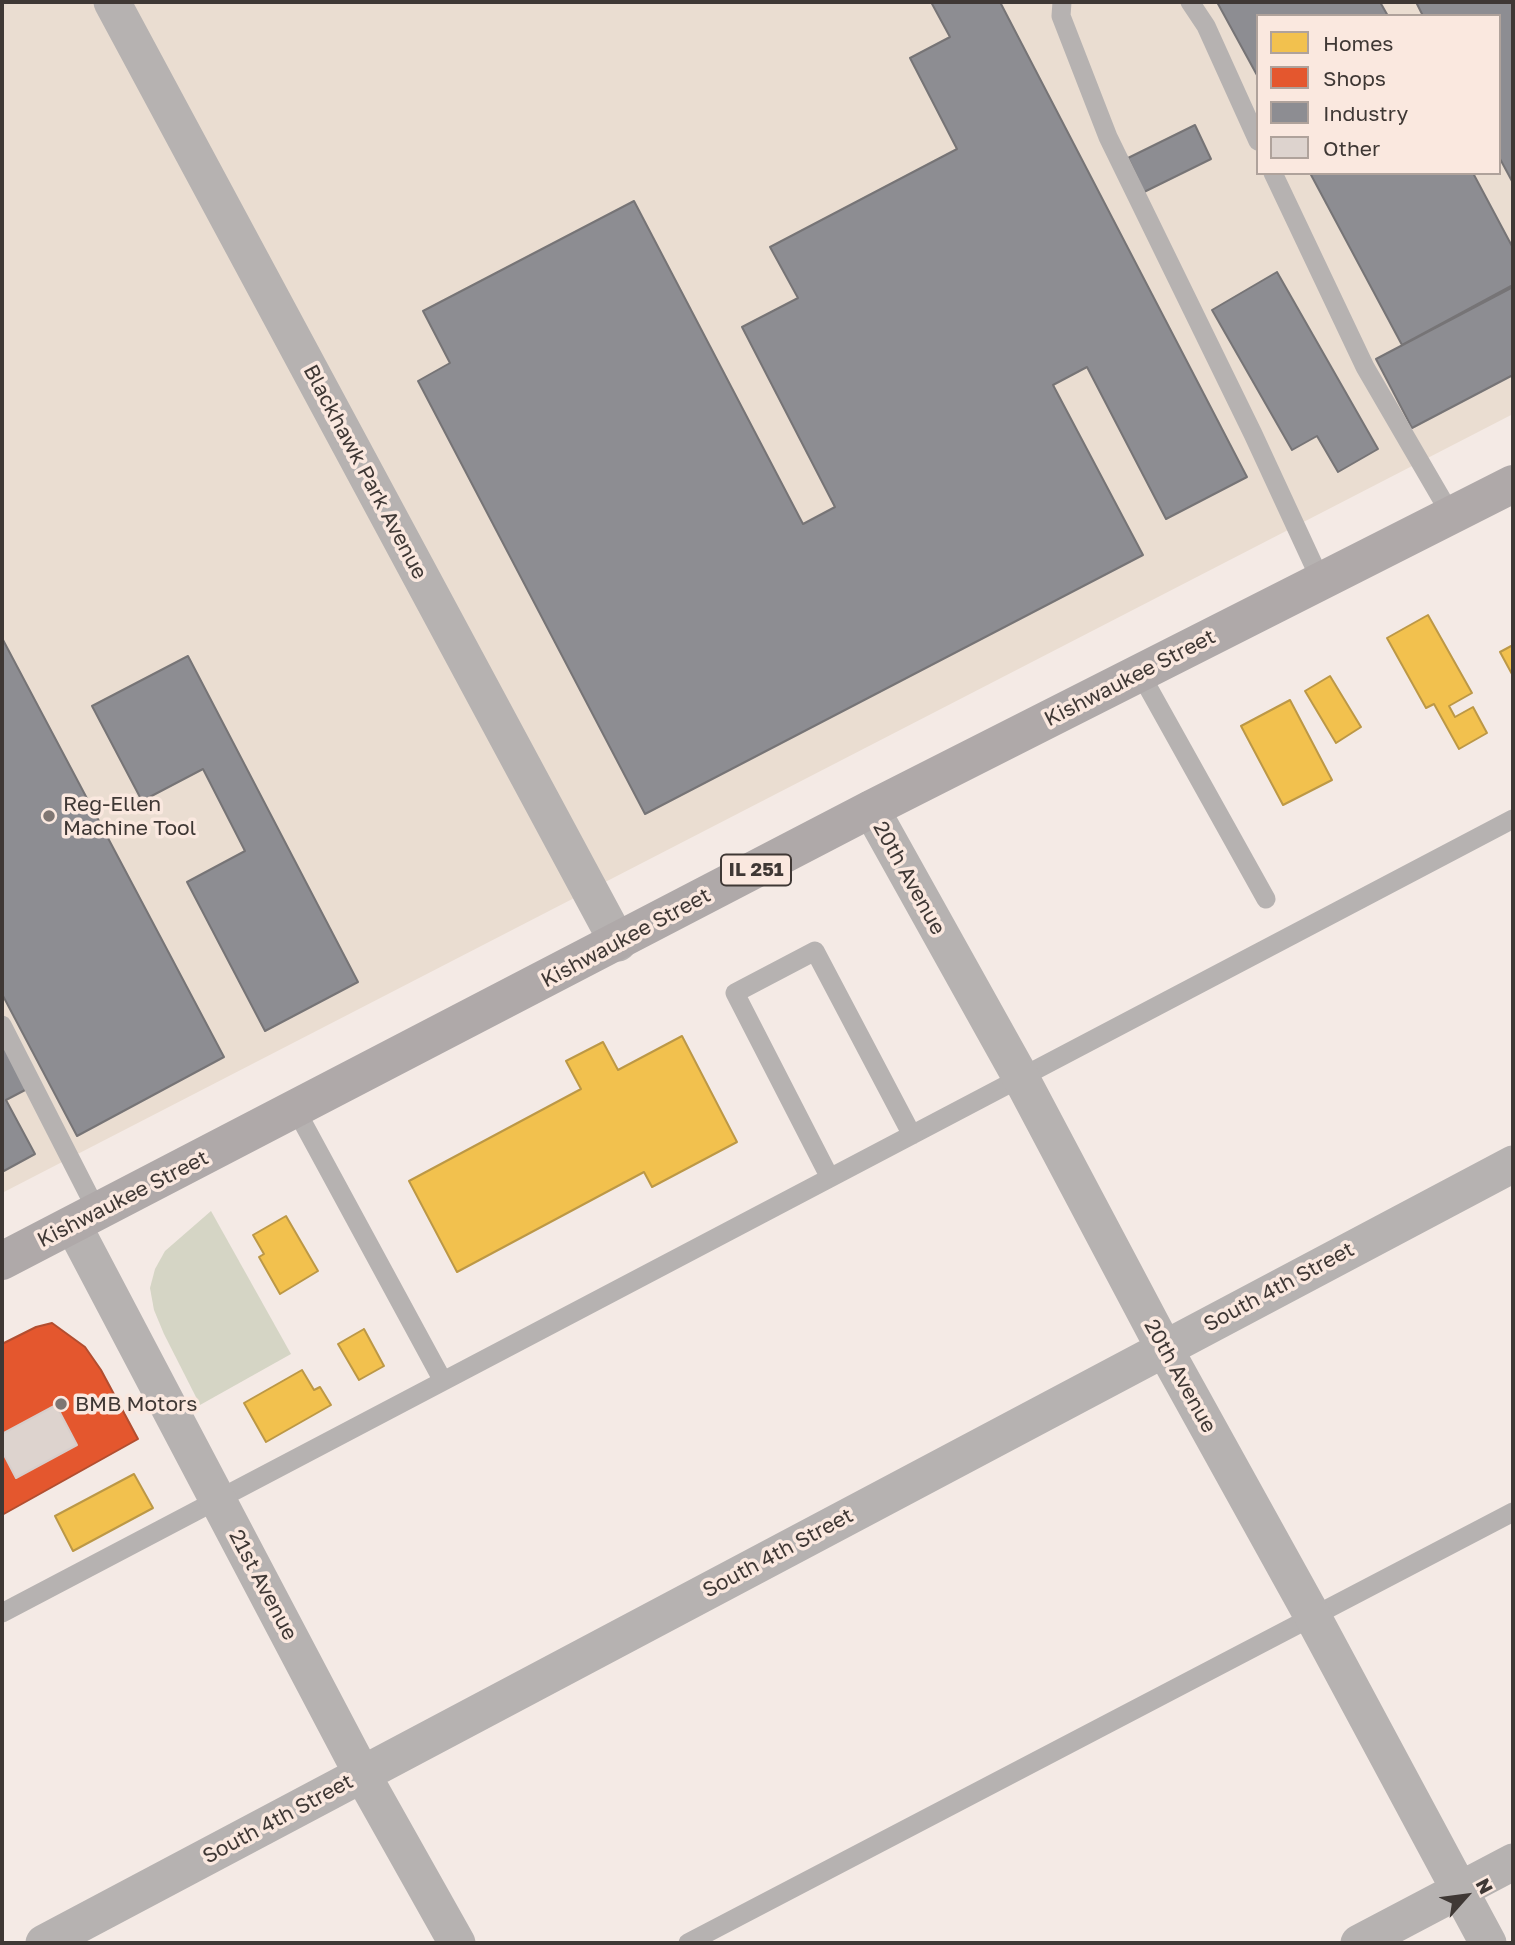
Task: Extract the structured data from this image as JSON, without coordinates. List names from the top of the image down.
{
  "streets": {
    "main road": ["Kishwaukee Street", "IL 251"],
    "street": [
      "Blackhawk Park Avenue",
      "20th Avenue",
      "South 4th Street",
      "21st Avenue"
    ]
  },
  "crossings": [
    ["Blackhawk Park Avenue", "Kishwaukee Street"],
    ["Kishwaukee Street", "20th Avenue"],
    ["Kishwaukee Street", "21st Avenue"],
    ["20th Avenue", "South 4th Street"],
    ["South 4th Street", "21st Avenue"]
  ],
  "places": ["Reg-Ellen Machine Tool", "BMB Motors"],
  "legend": [
    "Homes",
    "Shops",
    "Industry",
    "Other"
  ],
  "north": "top right"
}
